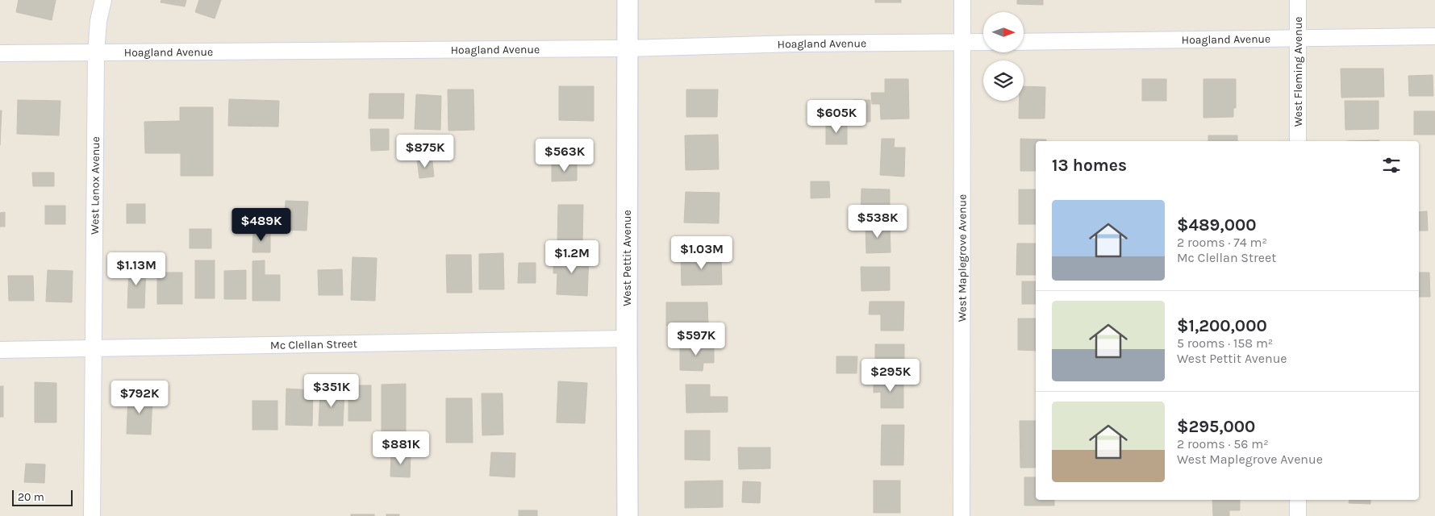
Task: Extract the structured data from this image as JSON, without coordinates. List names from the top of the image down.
{
  "streets": {
    "street": [
      "Hoagland Avenue",
      "West Fleming Avenue",
      "West Lenox Avenue",
      "West Pettit Avenue",
      "West Maplegrove Avenue",
      "Mc Clellan Street"
    ]
  },
  "crossings": [
    ["Hoagland Avenue", "West Fleming Avenue"],
    ["Hoagland Avenue", "West Lenox Avenue"],
    ["Hoagland Avenue", "West Pettit Avenue"],
    ["Hoagland Avenue", "West Maplegrove Avenue"],
    ["West Lenox Avenue", "Mc Clellan Street"],
    ["West Pettit Avenue", "Mc Clellan Street"]
  ],
  "scale_bar": "20 m",
  "north": "right",
  "page": {
    "price": [
      "$605K",
      "$875K",
      "$563K",
      "$538K",
      "$489K",
      "$1.03M",
      "$1.2M",
      "$1.13M",
      "$597K",
      "$295K",
      "$351K",
      "$792K",
      "$881K"
    ],
    "heading": "13 homes",
    "list": [
      {
        "name": "$489,000",
        "note": "2 rooms · 74 m² · Mc Clellan Street"
      },
      {
        "name": "$1,200,000",
        "note": "5 rooms · 158 m² · West Pettit Avenue"
      },
      {
        "name": "$295,000",
        "note": "2 rooms · 56 m² · West Maplegrove Avenue"
      }
    ],
    "scale": "20 m"
  }
}
